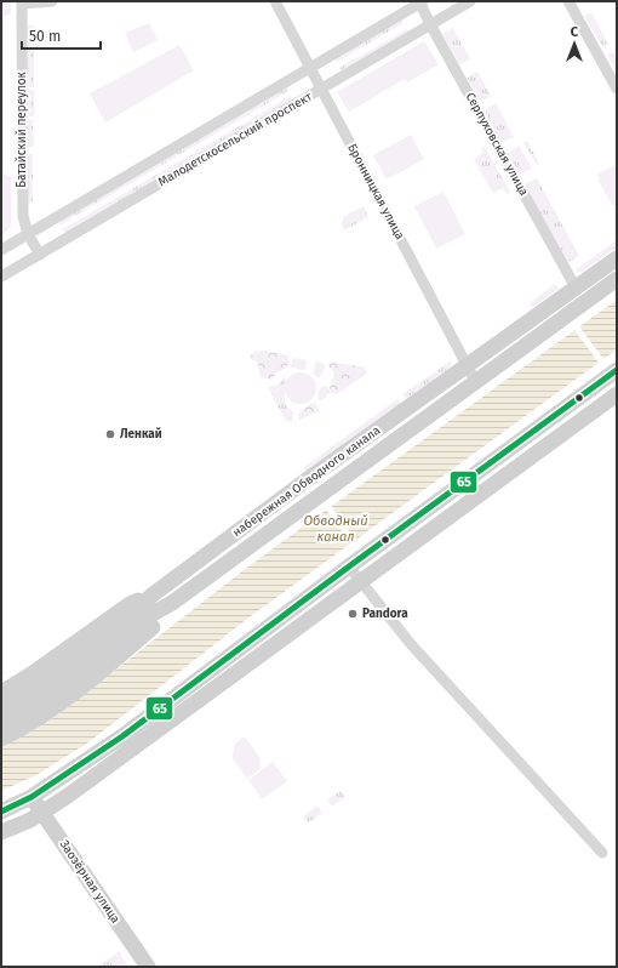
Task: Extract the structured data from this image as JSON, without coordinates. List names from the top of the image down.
{
  "streets": {
    "main road": ["набережная Обводного канала", "Заозёрная улица"],
    "street": [
      "Батайский переулок",
      "Малодетскосельский проспект",
      "Серпуховская улица",
      "Бронницкая улица"
    ]
  },
  "crossings": [
    ["Батайский переулок", "Малодетскосельский проспект"],
    ["Малодетскосельский проспект", "Серпуховская улица"],
    ["Малодетскосельский проспект", "Бронницкая улица"],
    ["Серпуховская улица", "набережная Обводного канала"],
    ["Бронницкая улица", "набережная Обводного канала"]
  ],
  "water": ["Обводный канал"],
  "places": ["Ленкай", "Pandora"],
  "lines": ["transit line 65"],
  "scale_bar": "50 m",
  "north": "top"
}
